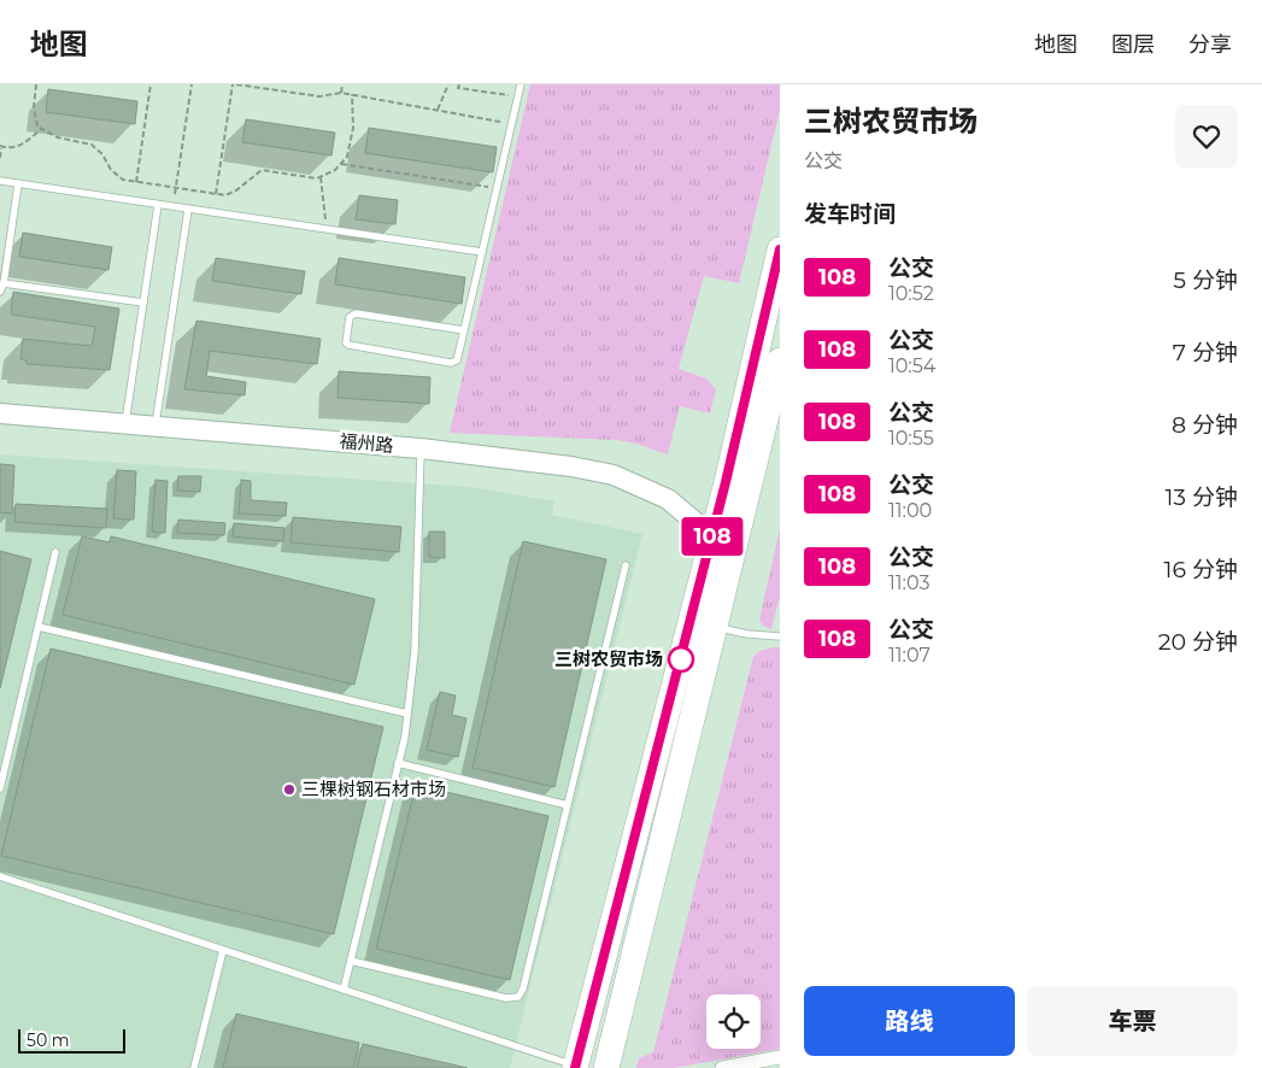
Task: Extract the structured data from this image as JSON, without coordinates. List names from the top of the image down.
{
  "streets": {
    "street": ["福州路"]
  },
  "places": ["三树农贸市场", "三棵树钢石材市场"],
  "lines": ["bus line 108"],
  "scale_bar": "50 m",
  "page": {
    "header": "地图",
    "nav": ["地图", "图层", "分享"],
    "on_map": "108",
    "heading": [
      ["三树农贸市场", "公交"],
      "发车时间"
    ],
    "list": [
      {
        "mark": "108",
        "name": "公交",
        "note": "10:52",
        "value": "5 分钟"
      },
      {
        "mark": "108",
        "name": "公交",
        "note": "10:54",
        "value": "7 分钟"
      },
      {
        "mark": "108",
        "name": "公交",
        "note": "10:55",
        "value": "8 分钟"
      },
      {
        "mark": "108",
        "name": "公交",
        "note": "11:00",
        "value": "13 分钟"
      },
      {
        "mark": "108",
        "name": "公交",
        "note": "11:03",
        "value": "16 分钟"
      },
      {
        "mark": "108",
        "name": "公交",
        "note": "11:07",
        "value": "20 分钟"
      }
    ],
    "buttons": ["路线", "车票"],
    "scale": "50 m"
  }
}
